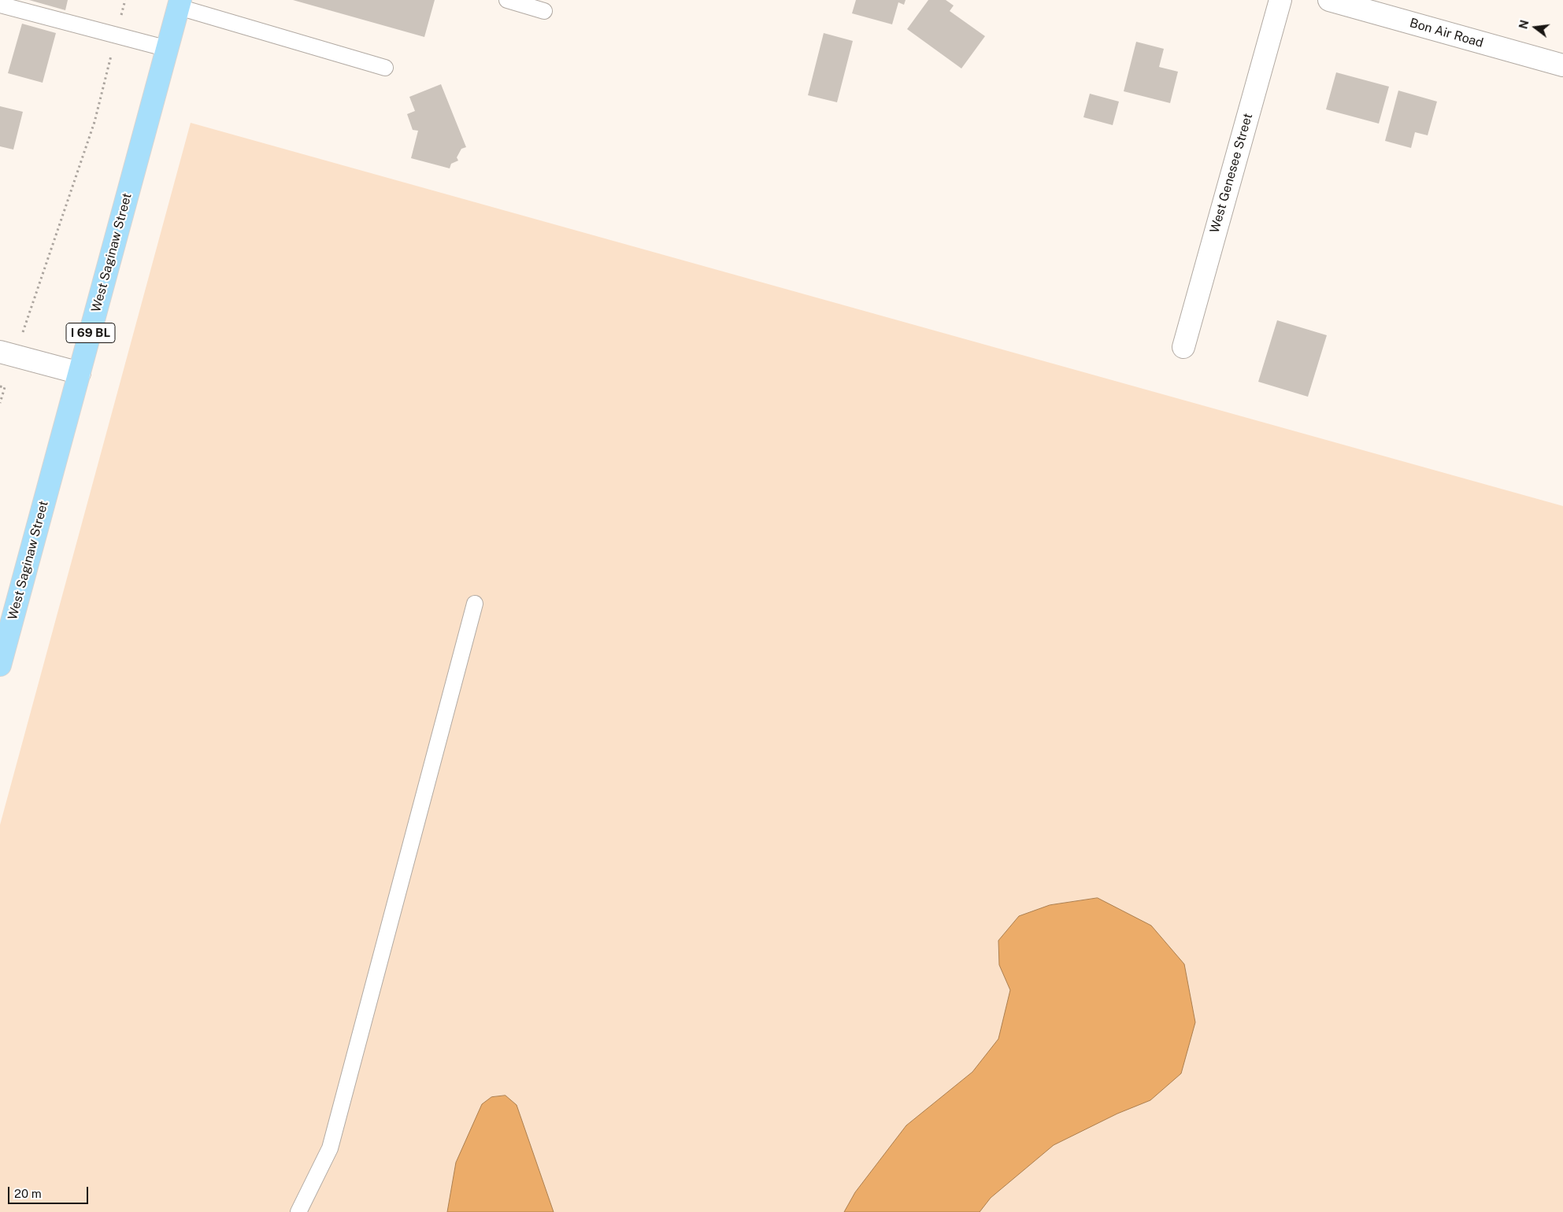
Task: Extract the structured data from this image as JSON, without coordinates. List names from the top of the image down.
{
  "streets": {
    "main road": ["West Saginaw Street", "I 69 BL"],
    "street": ["Bon Air Road", "West Genesee Street"]
  },
  "scale_bar": "20 m",
  "north": "left"
}
